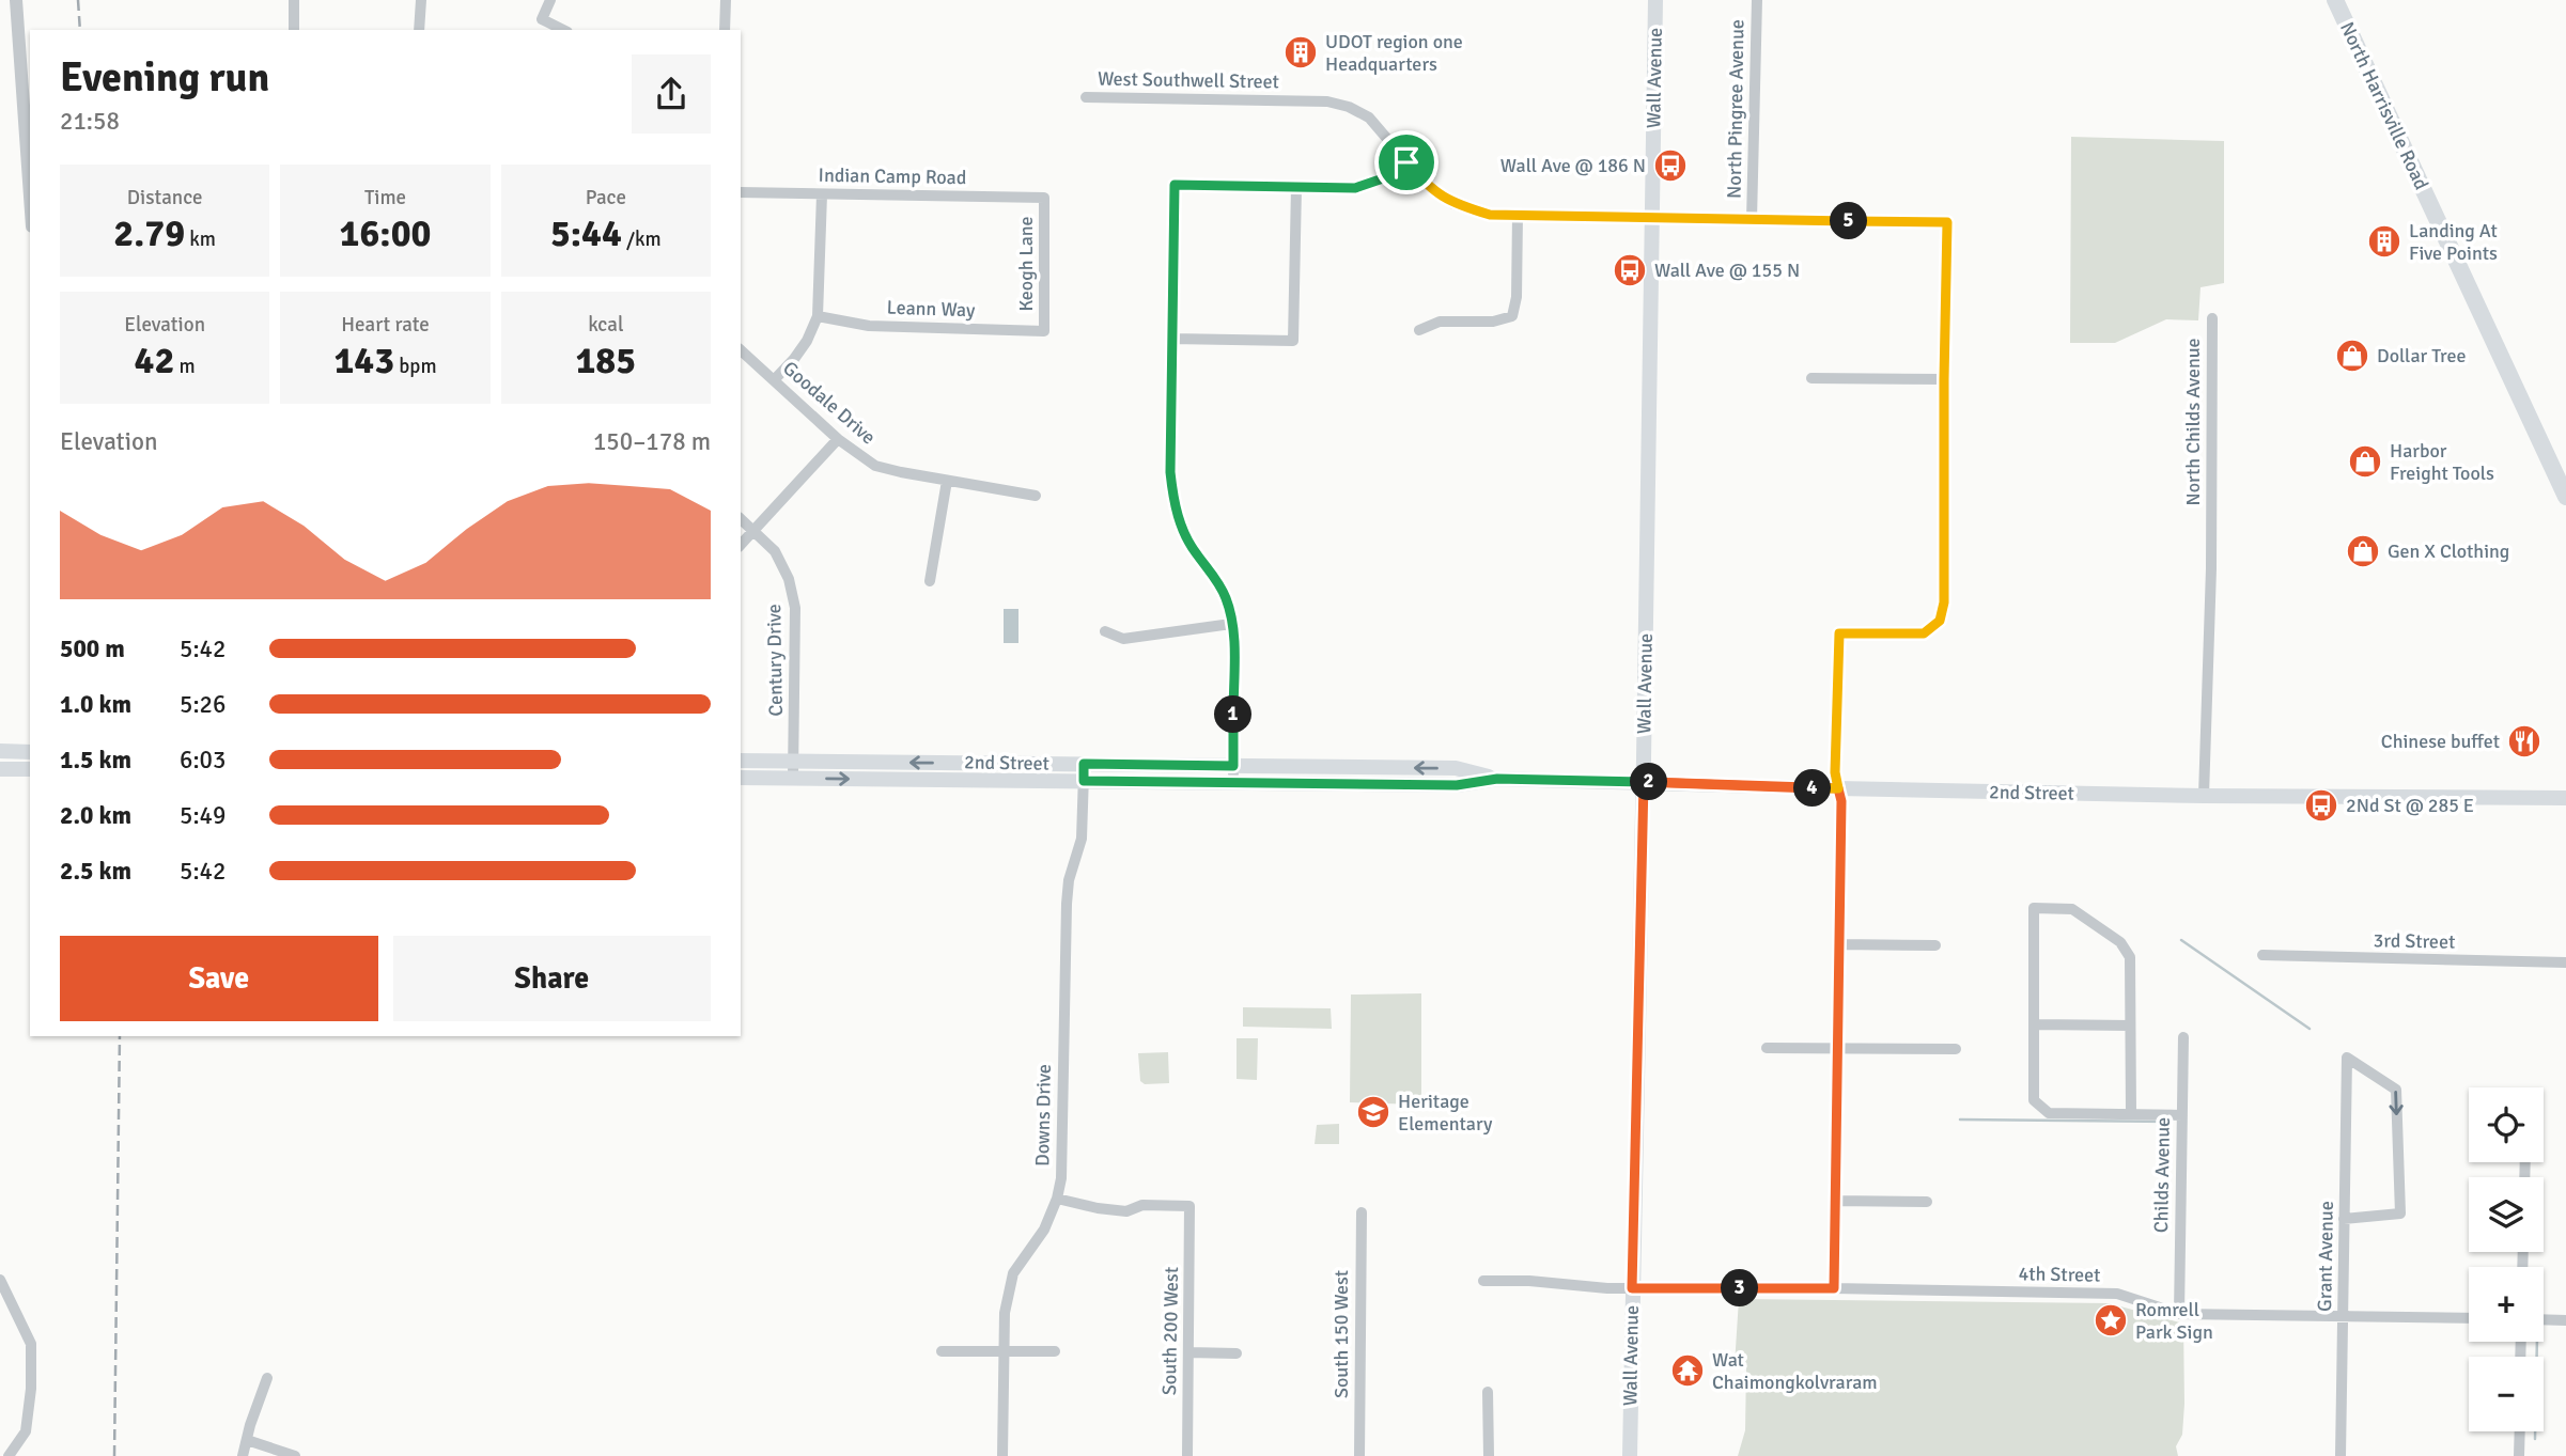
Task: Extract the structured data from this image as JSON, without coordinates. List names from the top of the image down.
{
  "streets": {
    "main road": ["Wall Avenue", "North Harrisville Road", "2nd Street"],
    "street": [
      "West Southwell Street",
      "North Pingree Avenue",
      "Indian Camp Road",
      "Keogh Lane",
      "Leann Way",
      "Goodale Drive",
      "North Childs Avenue",
      "Century Drive",
      "3rd Street",
      "Downs Drive",
      "Childs Avenue",
      "Grant Avenue",
      "4th Street",
      "South 200 West",
      "South 150 West"
    ]
  },
  "crossings": [
    ["Wall Avenue", "West Southwell Street"],
    ["Wall Avenue", "2nd Street"],
    ["Wall Avenue", "4th Street"],
    ["West Southwell Street", "North Pingree Avenue"],
    ["Indian Camp Road", "Keogh Lane"],
    ["Keogh Lane", "Leann Way"],
    ["North Childs Avenue", "2nd Street"],
    ["Century Drive", "2nd Street"],
    ["2nd Street", "Downs Drive"],
    ["Downs Drive", "South 200 West"],
    ["Childs Avenue", "4th Street"],
    ["Grant Avenue", "4th Street"]
  ],
  "places": {
    "building": ["UDOT region one Headquarters", "Landing At Five Points"],
    "bus stop": ["Wall Ave @ 186 N", "Wall Ave @ 155 N", "2Nd St @ 285 E"],
    "shop": ["Dollar Tree", "Harbor Freight Tools", "Gen X Clothing"],
    "restaurant": ["Chinese buffet"],
    "school or university": ["Heritage Elementary"],
    "place": ["Romrell Park Sign"],
    "temple": ["Wat Chaimongkolvraram"]
  },
  "page": {
    "heading": ["Evening run", "21:58"],
    "stats": [
      ["Distance", "2.79 km"],
      ["Time", "16:00"],
      ["Pace", "5:44 /km"],
      ["Elevation", "42 m"],
      ["Heart rate", "143 bpm"],
      ["kcal", "185"]
    ],
    "pins": [
      "5",
      "1",
      "2",
      "4",
      "3"
    ],
    "chart": ["Elevation", "150–178 m"],
    "list": [
      {
        "name": "500 m",
        "note": "5:42"
      },
      {
        "name": "1.0 km",
        "note": "5:26"
      },
      {
        "name": "1.5 km",
        "note": "6:03"
      },
      {
        "name": "2.0 km",
        "note": "5:49"
      },
      {
        "name": "2.5 km",
        "note": "5:42"
      }
    ],
    "buttons": ["Save", "Share"],
    "map_buttons": ["+", "−"]
  }
}
